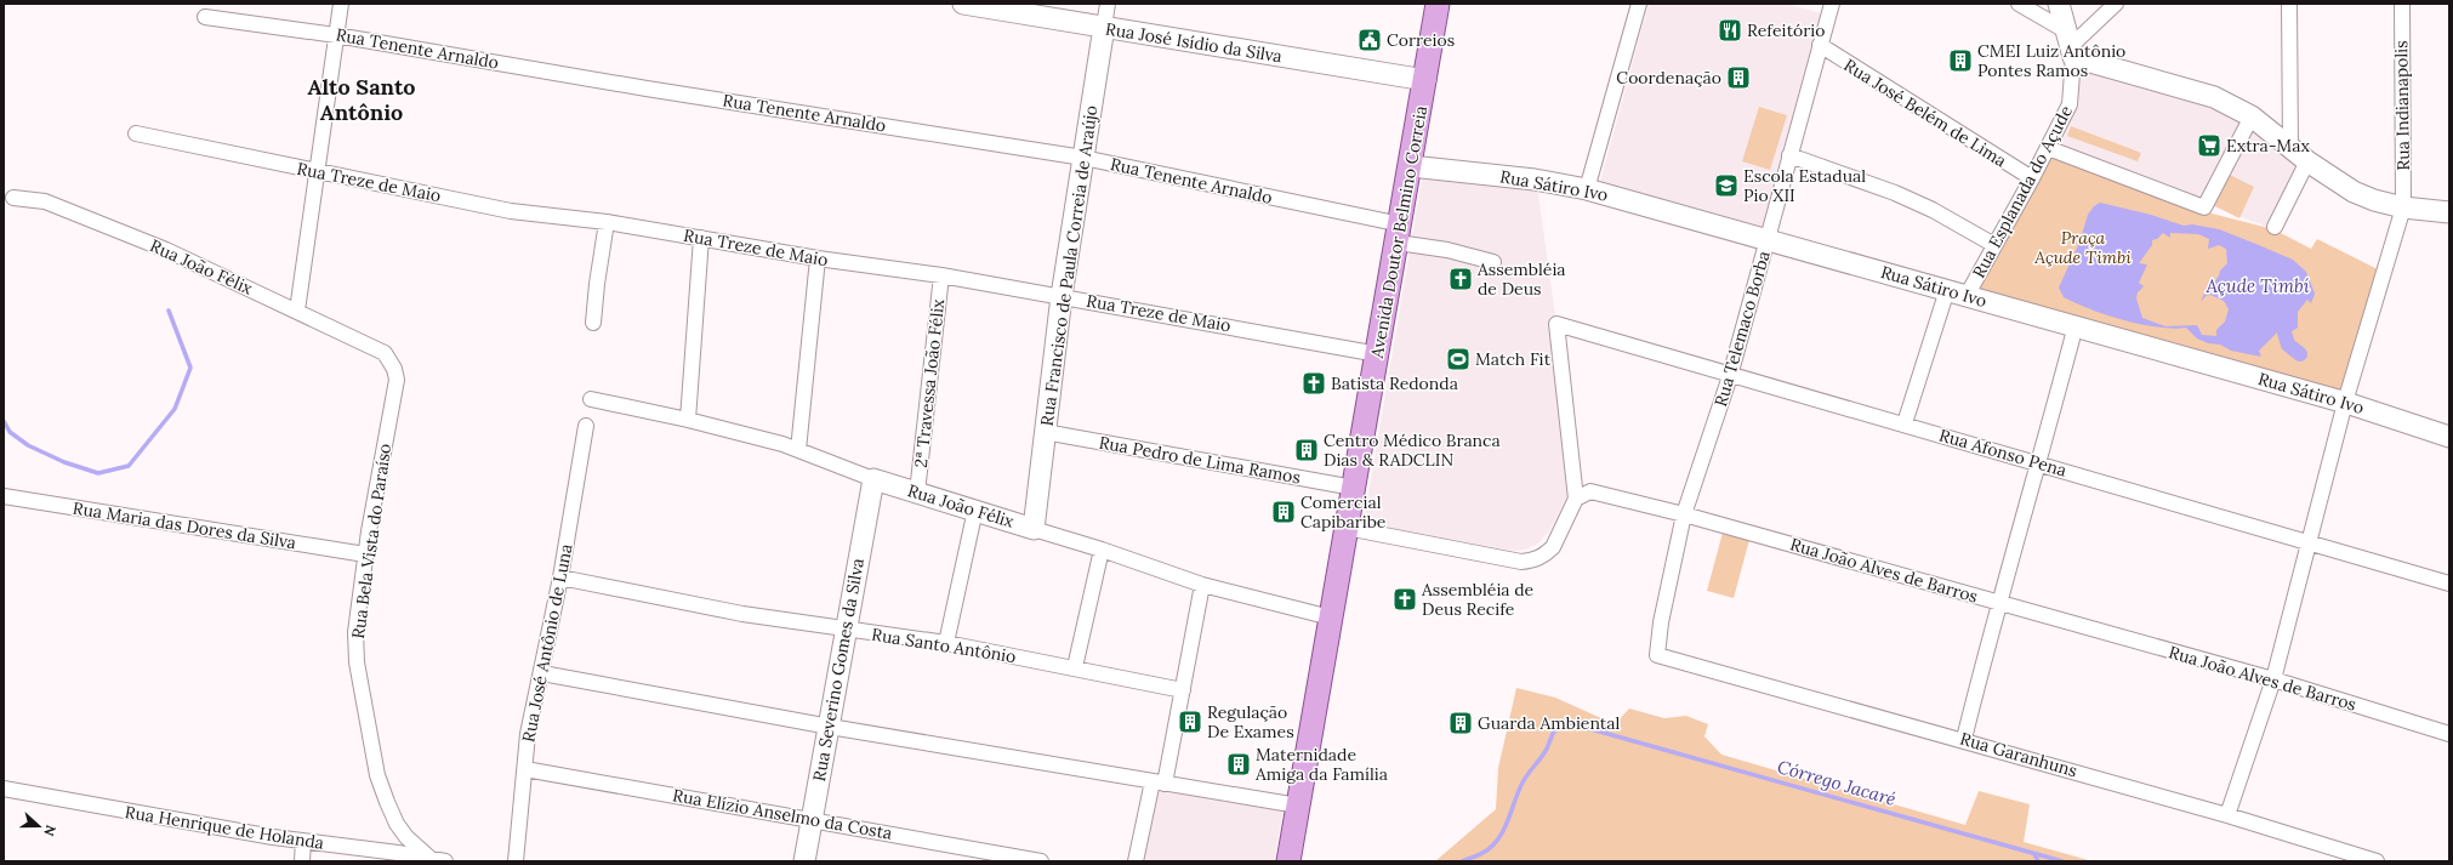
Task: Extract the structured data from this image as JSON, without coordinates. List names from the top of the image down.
{
  "streets": {
    "main road": ["Avenida Doutor Belmino Correia"],
    "street": [
      "Rua José Isídio da Silva",
      "Rua Tenente Arnaldo",
      "Rua Indianapolis",
      "Rua José Belém de Lima",
      "Rua Treze de Maio",
      "Rua Sátiro Ivo",
      "Rua Esplanada do Açude",
      "Rua Francisco de Paula Correia de Araújo",
      "Rua João Félix",
      "Rua Telemaco Borba",
      "2ª Travessa João Félix",
      "Rua Afonso Pena",
      "Rua Pedro de Lima Ramos",
      "Rua Maria das Dores da Silva",
      "Rua Bela Vista do Paraíso",
      "Rua João Alves de Barros",
      "Rua José Antônio de Luna",
      "Rua Santo Antônio",
      "Rua Severino Gomes da Silva",
      "Rua Garanhuns",
      "Rua Elízio Anselmo da Costa",
      "Rua Henrique de Holanda"
    ]
  },
  "crossings": [
    ["Rua José Isídio da Silva", "Avenida Doutor Belmino Correia"],
    ["Rua José Isídio da Silva", "Rua Francisco de Paula Correia de Araújo"],
    ["Rua Tenente Arnaldo", "Avenida Doutor Belmino Correia"],
    ["Rua Tenente Arnaldo", "Rua Francisco de Paula Correia de Araújo"],
    ["Rua Indianapolis", "Rua Sátiro Ivo"],
    ["Rua Indianapolis", "Rua Afonso Pena"],
    ["Rua Indianapolis", "Rua João Alves de Barros"],
    ["Rua Indianapolis", "Rua Garanhuns"],
    ["Rua José Belém de Lima", "Rua Esplanada do Açude"],
    ["Rua José Belém de Lima", "Rua Telemaco Borba"],
    ["Rua Treze de Maio", "Avenida Doutor Belmino Correia"],
    ["Rua Treze de Maio", "Rua Francisco de Paula Correia de Araújo"],
    ["Rua Treze de Maio", "2ª Travessa João Félix"],
    ["Rua Sátiro Ivo", "Rua Esplanada do Açude"],
    ["Rua Sátiro Ivo", "Avenida Doutor Belmino Correia"],
    ["Rua Sátiro Ivo", "Rua Telemaco Borba"],
    ["Avenida Doutor Belmino Correia", "Rua João Félix"],
    ["Avenida Doutor Belmino Correia", "Rua Pedro de Lima Ramos"],
    ["Rua Francisco de Paula Correia de Araújo", "Rua João Félix"],
    ["Rua Francisco de Paula Correia de Araújo", "Rua Pedro de Lima Ramos"],
    ["Rua João Félix", "2ª Travessa João Félix"],
    ["Rua João Félix", "Rua Bela Vista do Paraíso"],
    ["Rua João Félix", "Rua Severino Gomes da Silva"],
    ["Rua Telemaco Borba", "Rua Afonso Pena"],
    ["Rua Telemaco Borba", "Rua João Alves de Barros"],
    ["Rua Telemaco Borba", "Rua Garanhuns"],
    ["Rua Afonso Pena", "Rua João Alves de Barros"],
    ["Rua Maria das Dores da Silva", "Rua Bela Vista do Paraíso"],
    ["Rua Bela Vista do Paraíso", "Rua Henrique de Holanda"],
    ["Rua José Antônio de Luna", "Rua Santo Antônio"],
    ["Rua José Antônio de Luna", "Rua Elízio Anselmo da Costa"],
    ["Rua Santo Antônio", "Rua Severino Gomes da Silva"],
    ["Rua Severino Gomes da Silva", "Rua Elízio Anselmo da Costa"]
  ],
  "districts": ["Alto Santo Antônio"],
  "water": ["Açude Timbí", "Córrego Jacaré"],
  "parks": ["Praça Açude Timbi"],
  "places": {
    "restaurant": ["Refeitório"],
    "public building": ["Correios"],
    "building": [
      "CMEI Luiz Antônio Pontes Ramos",
      "Coordenação",
      "Centro Médico Branca Dias & RADCLIN",
      "Comercial Capibaribe",
      "Regulação De Exames",
      "Guarda Ambiental",
      "Maternidade Amiga da Família"
    ],
    "supermarket": ["Extra-Max"],
    "school or university": ["Escola Estadual Pio XII"],
    "church": ["Assembléia de Deus", "Batista Redonda", "Assembléia de Deus Recife"],
    "sports": ["Match Fit"]
  },
  "north": "right"
}
